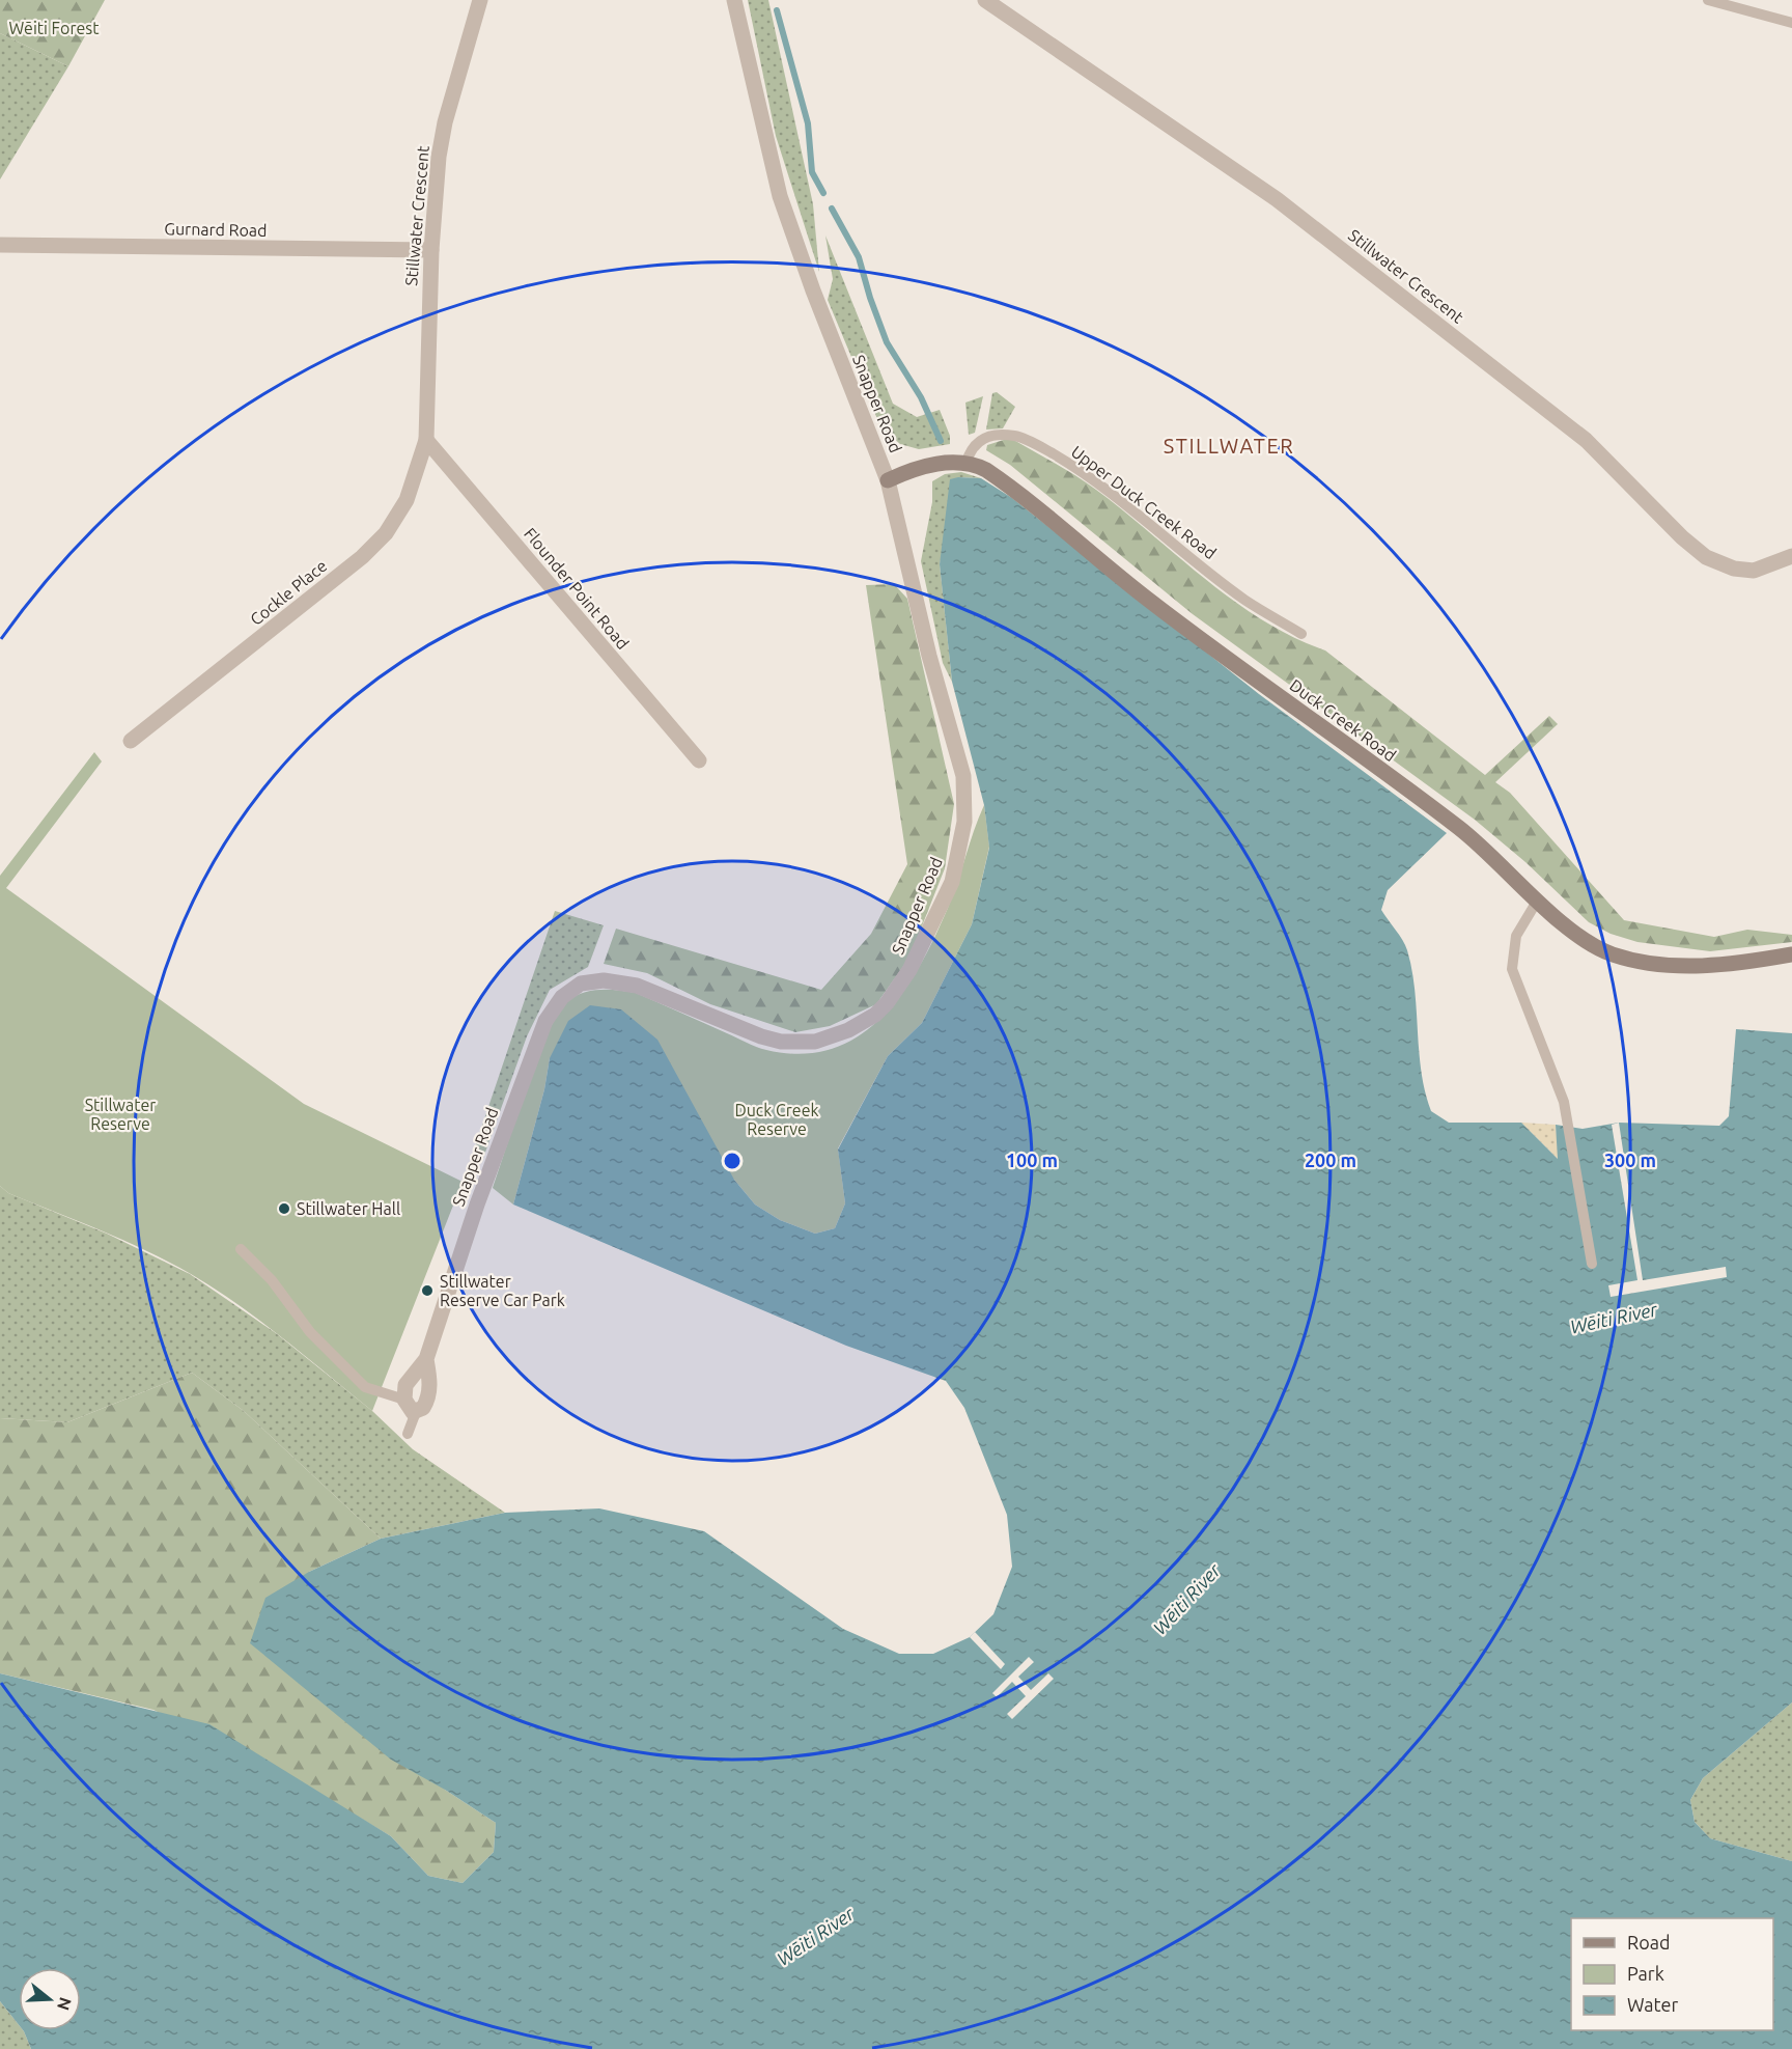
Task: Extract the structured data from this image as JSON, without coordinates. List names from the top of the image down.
{
  "streets": {
    "street": [
      "Stillwater Crescent",
      "Gurnard Road",
      "Snapper Road",
      "Flounder Point Road",
      "Cockle Place",
      "Duck Creek Road"
    ],
    "lane": ["Upper Duck Creek Road"]
  },
  "crossings": [
    ["Stillwater Crescent", "Gurnard Road"],
    ["Stillwater Crescent", "Flounder Point Road"],
    ["Stillwater Crescent", "Cockle Place"],
    ["Upper Duck Creek Road", "Duck Creek Road"],
    ["Flounder Point Road", "Cockle Place"]
  ],
  "districts": ["STILLWATER"],
  "water": ["Wēiti River"],
  "parks": ["Wēiti Forest", "Stillwater Reserve", "Duck Creek Reserve"],
  "places": ["Stillwater Hall", "Stillwater Reserve Car Park"],
  "legend": ["Road", "Park", "Water"],
  "north": "right",
  "rings": ["100 m", "200 m", "300 m"]
}
